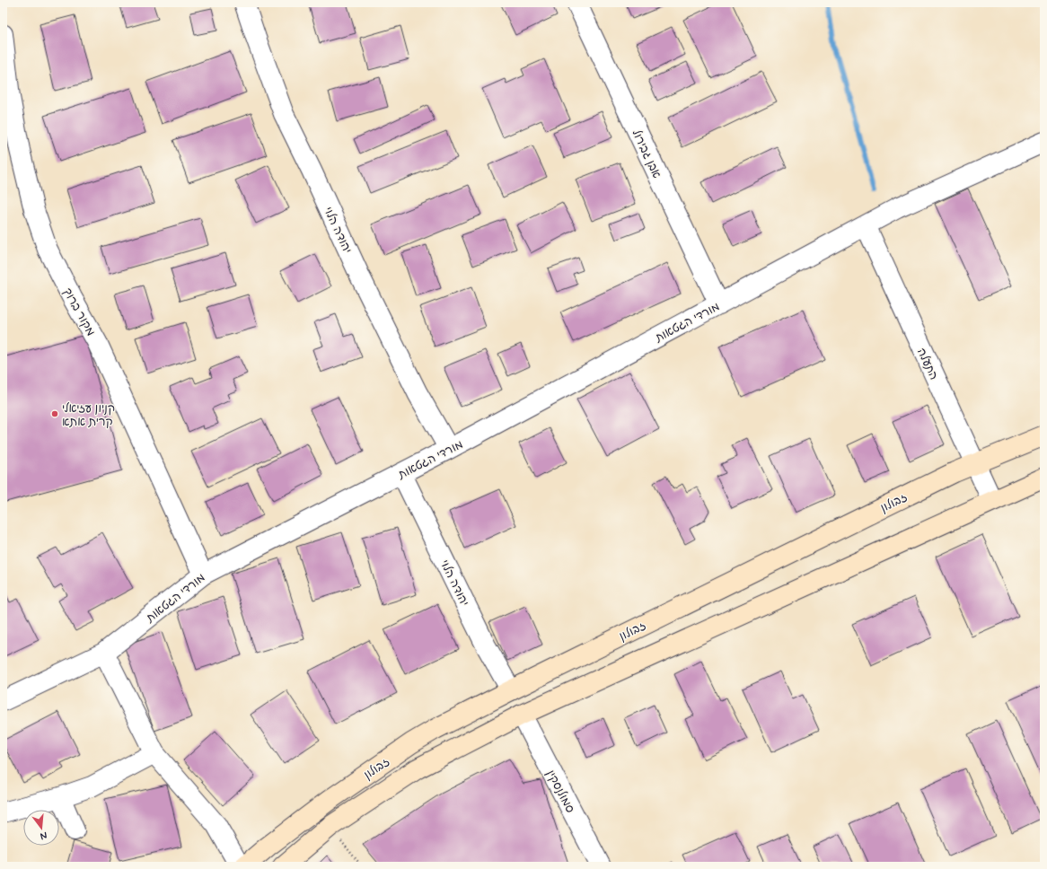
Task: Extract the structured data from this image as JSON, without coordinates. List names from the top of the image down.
{
  "streets": {
    "main road": ["זבולון"],
    "street": [
      "אבן גבירול",
      "יהודה הלוי",
      "מקור ברוך",
      "מורדי הגטאות",
      "התעלה",
      "סמולנסקין"
    ]
  },
  "crossings": [
    ["אבן גבירול", "מורדי הגטאות"],
    ["יהודה הלוי", "מורדי הגטאות"],
    ["יהודה הלוי", "זבולון"],
    ["מקור ברוך", "מורדי הגטאות"],
    ["מורדי הגטאות", "התעלה"],
    ["התעלה", "זבולון"],
    ["זבולון", "סמולנסקין"]
  ],
  "places": ["קניון עזיאלי קרית אתא"],
  "north": "bottom"
}
